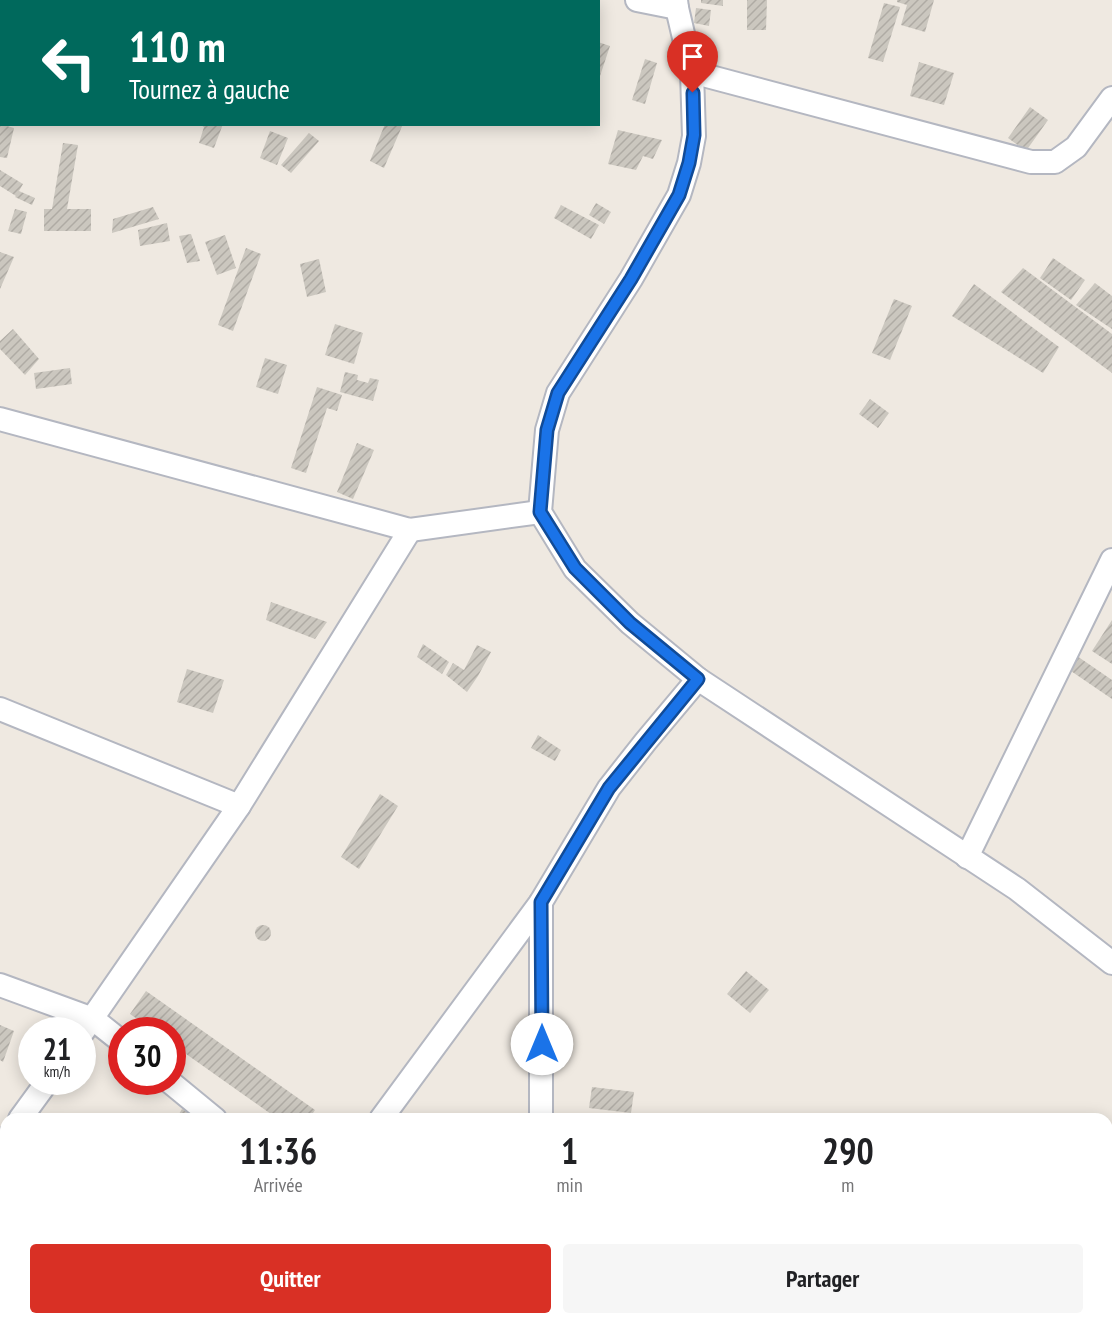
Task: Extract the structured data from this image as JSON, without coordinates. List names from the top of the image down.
{
  "page": {
    "turn": ["110 m", "Tournez à gauche"],
    "speed": "21 km/h",
    "limit": "30",
    "eta": [
      "11:36",
      "Arrivée",
      "1",
      "min",
      "290",
      "m"
    ],
    "buttons": ["Quitter", "Partager"]
  }
}
